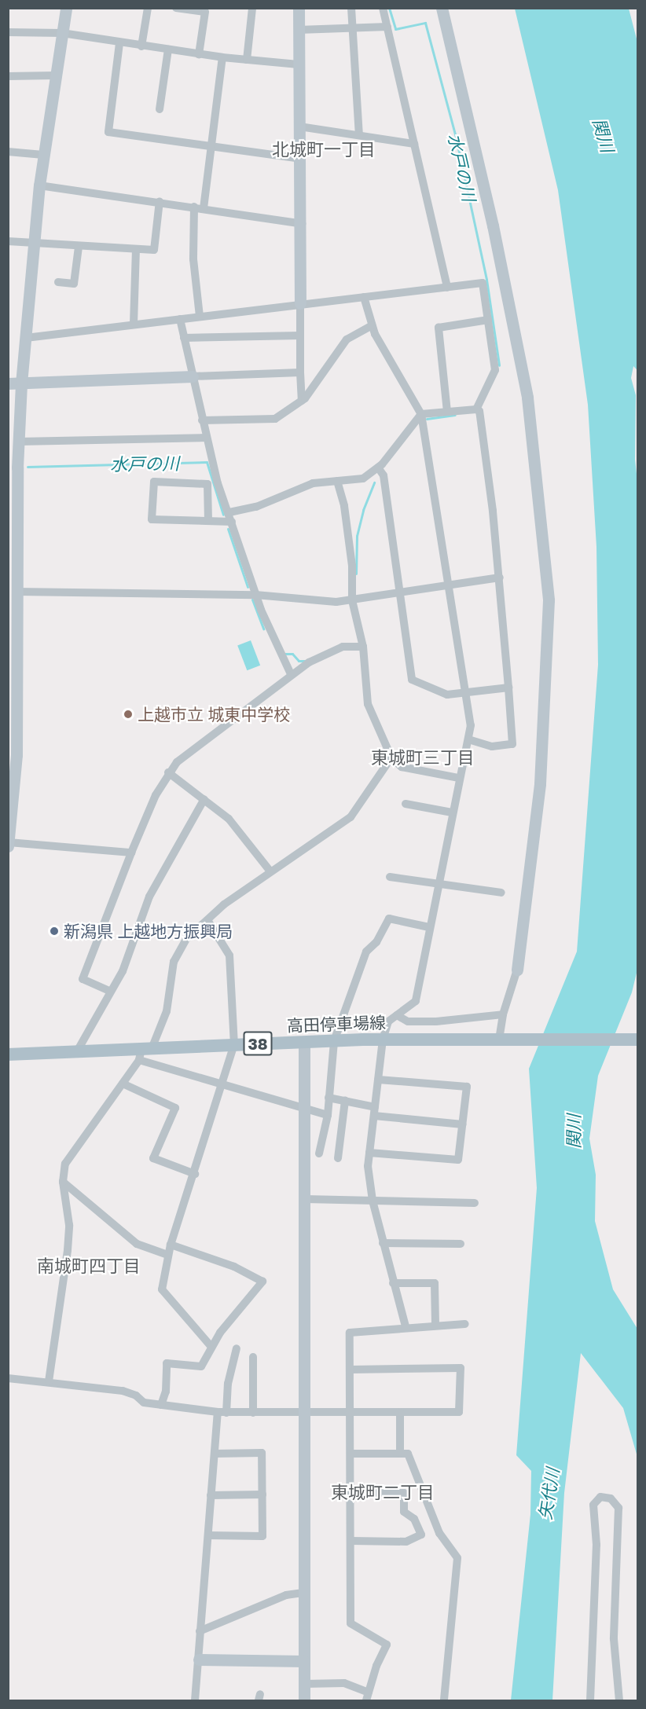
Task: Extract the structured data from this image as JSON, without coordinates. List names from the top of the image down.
{
  "streets": {
    "main road": ["高田停車場線", "38"]
  },
  "districts": [
    "北城町一丁目",
    "東城町三丁目",
    "南城町四丁目",
    "東城町二丁目"
  ],
  "water": ["関川", "水戸の川", "矢代川"],
  "places": ["上越市立 城東中学校", "新潟県 上越地方振興局"]
}
